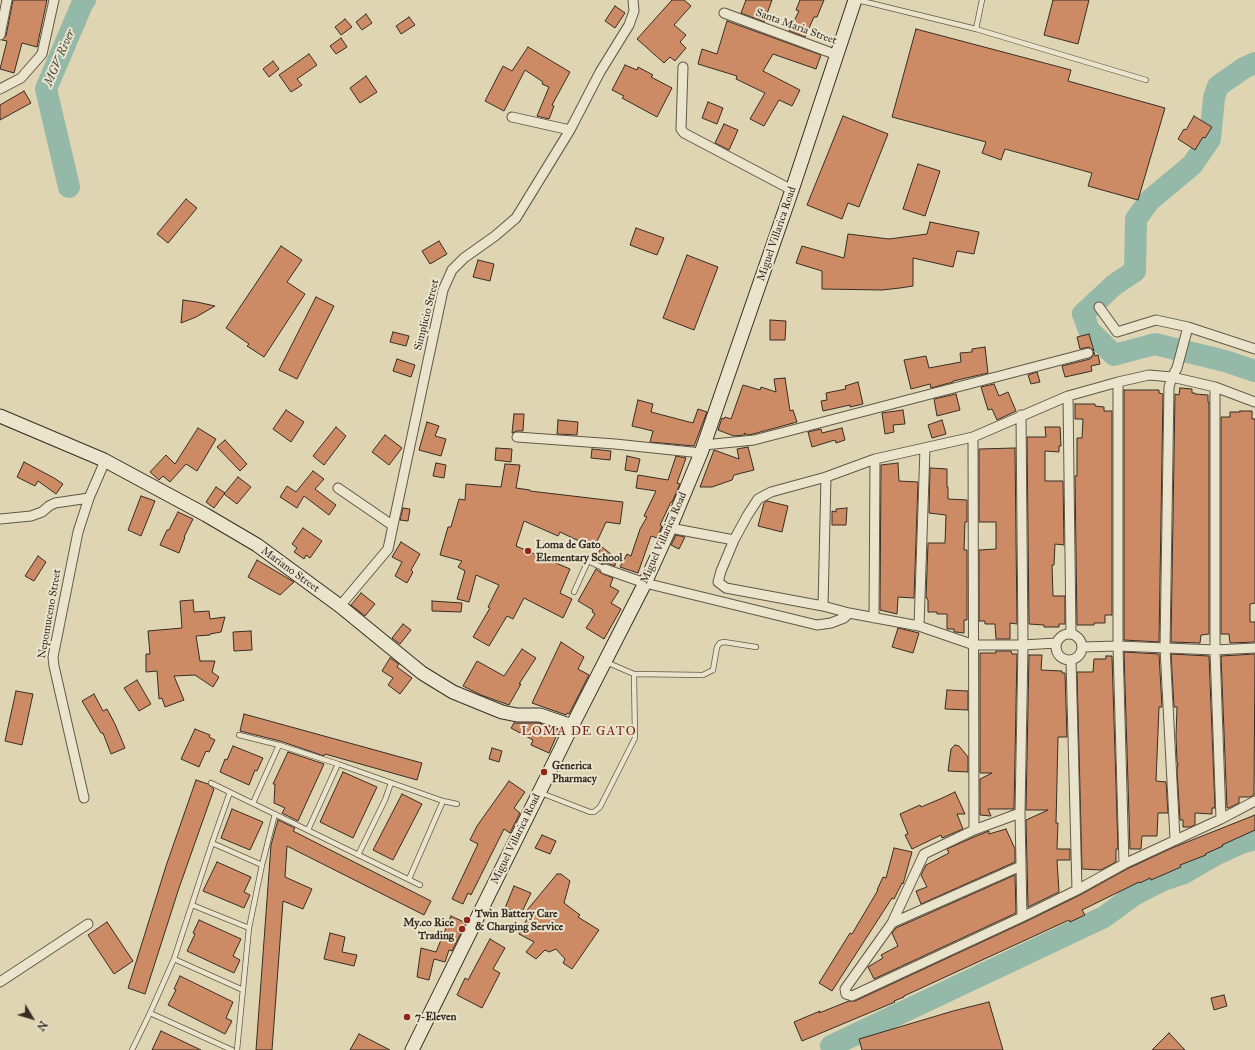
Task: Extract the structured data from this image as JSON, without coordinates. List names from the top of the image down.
{
  "streets": {
    "main road": ["Miguel Villarica Road", "Mariano Street"],
    "street": ["Santa Maria Street", "Simplicio Street", "Nepomuceno Street"]
  },
  "crossings": [
    ["Santa Maria Street", "Miguel Villarica Road"],
    ["Miguel Villarica Road", "Mariano Street"],
    ["Simplicio Street", "Mariano Street"],
    ["Mariano Street", "Nepomuceno Street"]
  ],
  "districts": ["LOMA DE GATO"],
  "water": ["MGV River"],
  "places": [
    "Loma de Gato Elementary School",
    "Generica Pharmacy",
    "Twin Battery Care & Charging Service",
    "My.co Rice Trading",
    "7-Eleven"
  ],
  "north": "bottom right"
}
